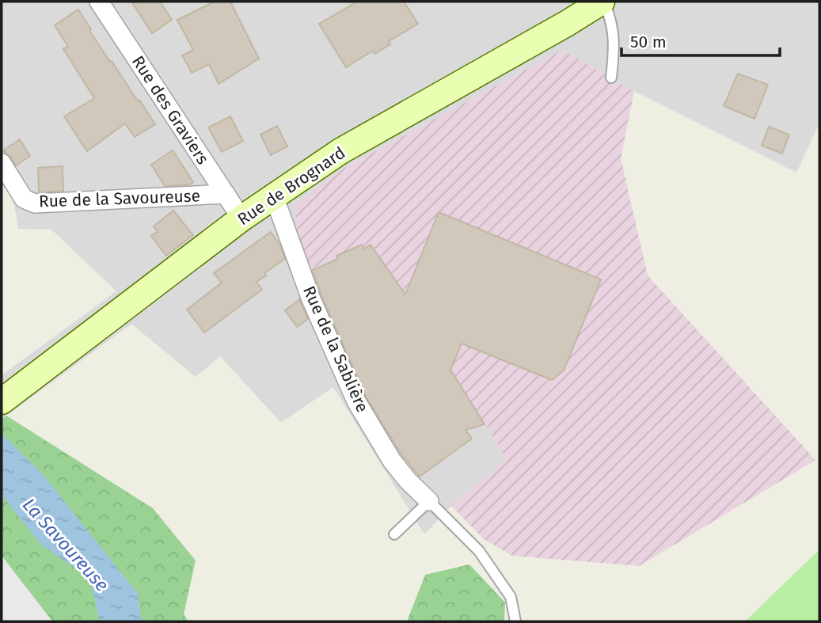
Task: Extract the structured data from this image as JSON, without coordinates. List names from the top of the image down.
{
  "streets": {
    "street": [
      "Rue des Graviers",
      "Rue de Brognard",
      "Rue de la Savoureuse",
      "Rue de la Sablière"
    ]
  },
  "crossings": [
    ["Rue des Graviers", "Rue de Brognard"],
    ["Rue des Graviers", "Rue de la Savoureuse"],
    ["Rue de Brognard", "Rue de la Sablière"]
  ],
  "water": ["La Savoureuse"],
  "scale_bar": "50 m"
}
